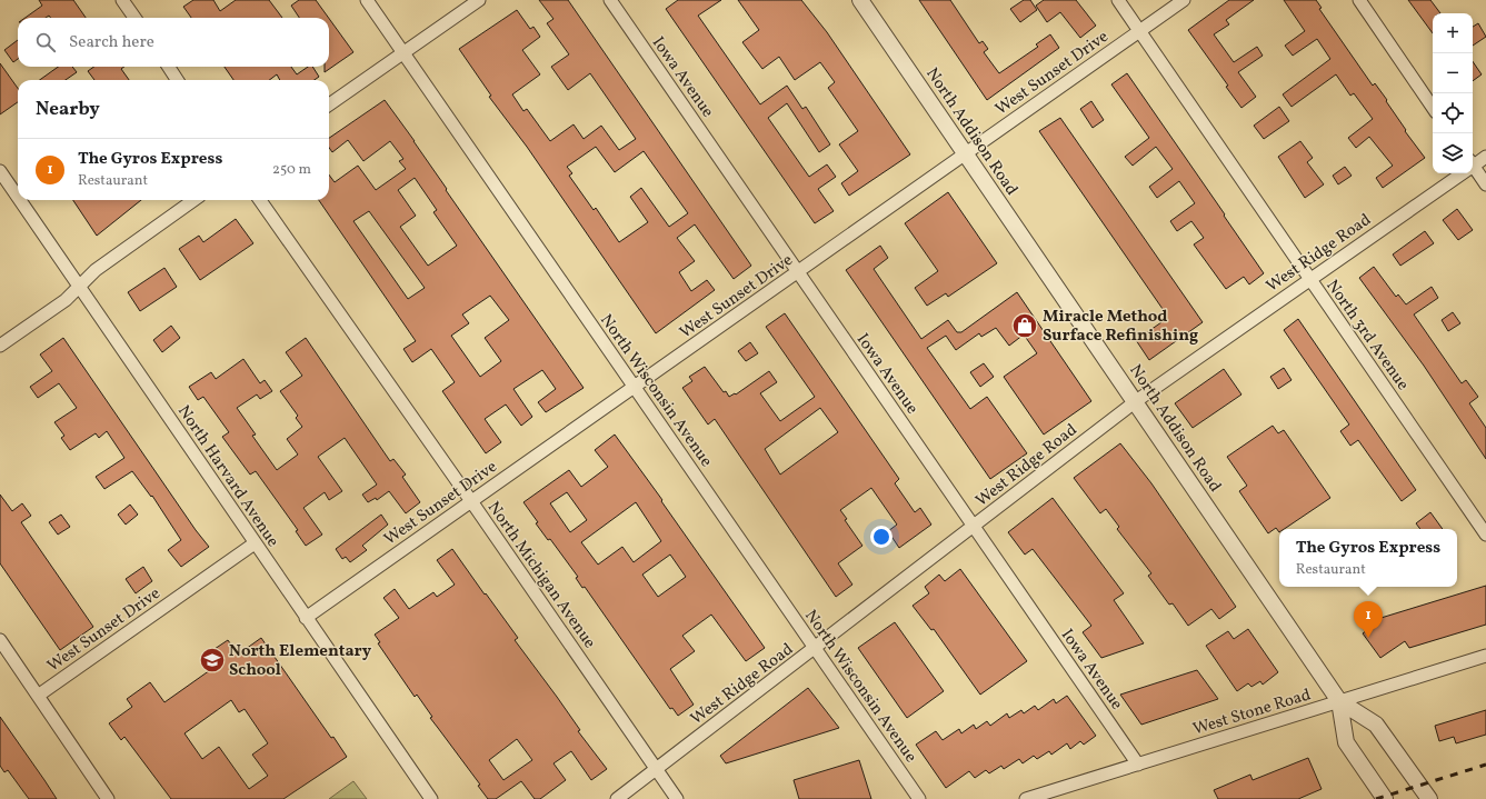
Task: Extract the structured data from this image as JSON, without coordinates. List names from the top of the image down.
{
  "streets": {
    "street": [
      "West Sunset Drive",
      "Iowa Avenue",
      "North Addison Road",
      "West Ridge Road",
      "North 3rd Avenue",
      "North Wisconsin Avenue",
      "North Harvard Avenue",
      "North Michigan Avenue",
      "West Stone Road"
    ]
  },
  "crossings": [
    ["West Sunset Drive", "Iowa Avenue"],
    ["West Sunset Drive", "North Addison Road"],
    ["West Sunset Drive", "North 3rd Avenue"],
    ["West Sunset Drive", "North Wisconsin Avenue"],
    ["West Sunset Drive", "North Harvard Avenue"],
    ["West Sunset Drive", "North Michigan Avenue"],
    ["Iowa Avenue", "West Ridge Road"],
    ["Iowa Avenue", "West Stone Road"],
    ["North Addison Road", "West Ridge Road"],
    ["North Addison Road", "West Stone Road"],
    ["West Ridge Road", "North 3rd Avenue"],
    ["West Ridge Road", "North Wisconsin Avenue"],
    ["West Ridge Road", "North Michigan Avenue"]
  ],
  "places": {
    "shop": ["Miracle Method Surface Refinishing"],
    "school or university": ["North Elementary School"]
  },
  "page": {
    "map_buttons": ["+", "−"],
    "search": "Search here",
    "heading": "Nearby",
    "list": [
      {
        "mark": "1",
        "name": "The Gyros Express",
        "note": "Restaurant",
        "value": "250 m"
      }
    ],
    "popup": ["The Gyros Express", "Restaurant"],
    "pins": "1"
  }
}
